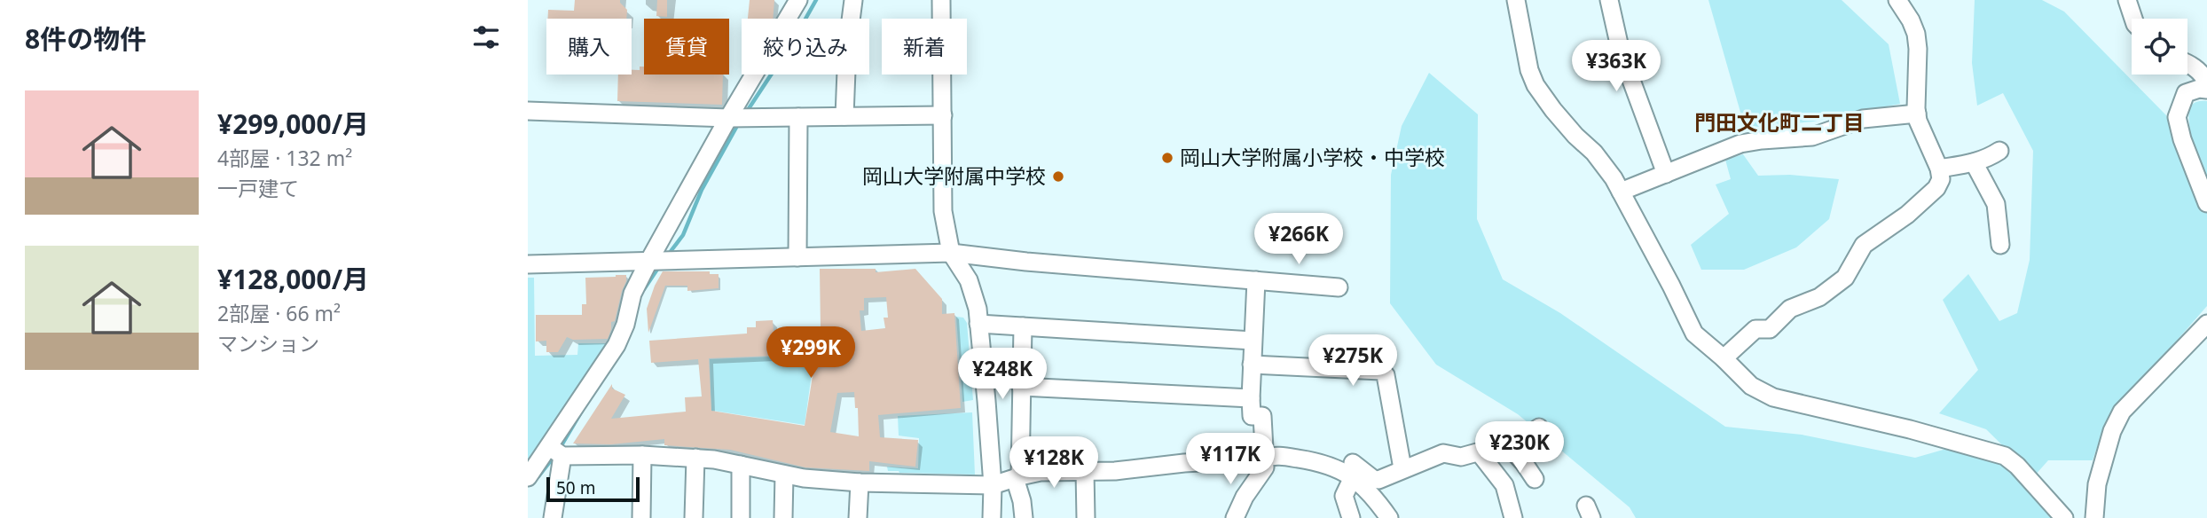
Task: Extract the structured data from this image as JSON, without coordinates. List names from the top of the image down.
{
  "districts": ["門田文化町二丁目"],
  "places": ["岡山大学附属小学校・中学校", "岡山大学附属中学校"],
  "scale_bar": "50 m",
  "page": {
    "heading": "8件の物件",
    "chip": [
      "購入",
      "賃貸",
      "絞り込み",
      "新着"
    ],
    "price": [
      "¥363K",
      "¥266K",
      "¥299K",
      "¥275K",
      "¥248K",
      "¥230K",
      "¥117K",
      "¥128K"
    ],
    "list": [
      {
        "name": "¥299,000/月",
        "note": "4部屋 · 132 m² · 一戸建て"
      },
      {
        "name": "¥128,000/月",
        "note": "2部屋 · 66 m² · マンション"
      }
    ],
    "scale": "50 m"
  }
}
